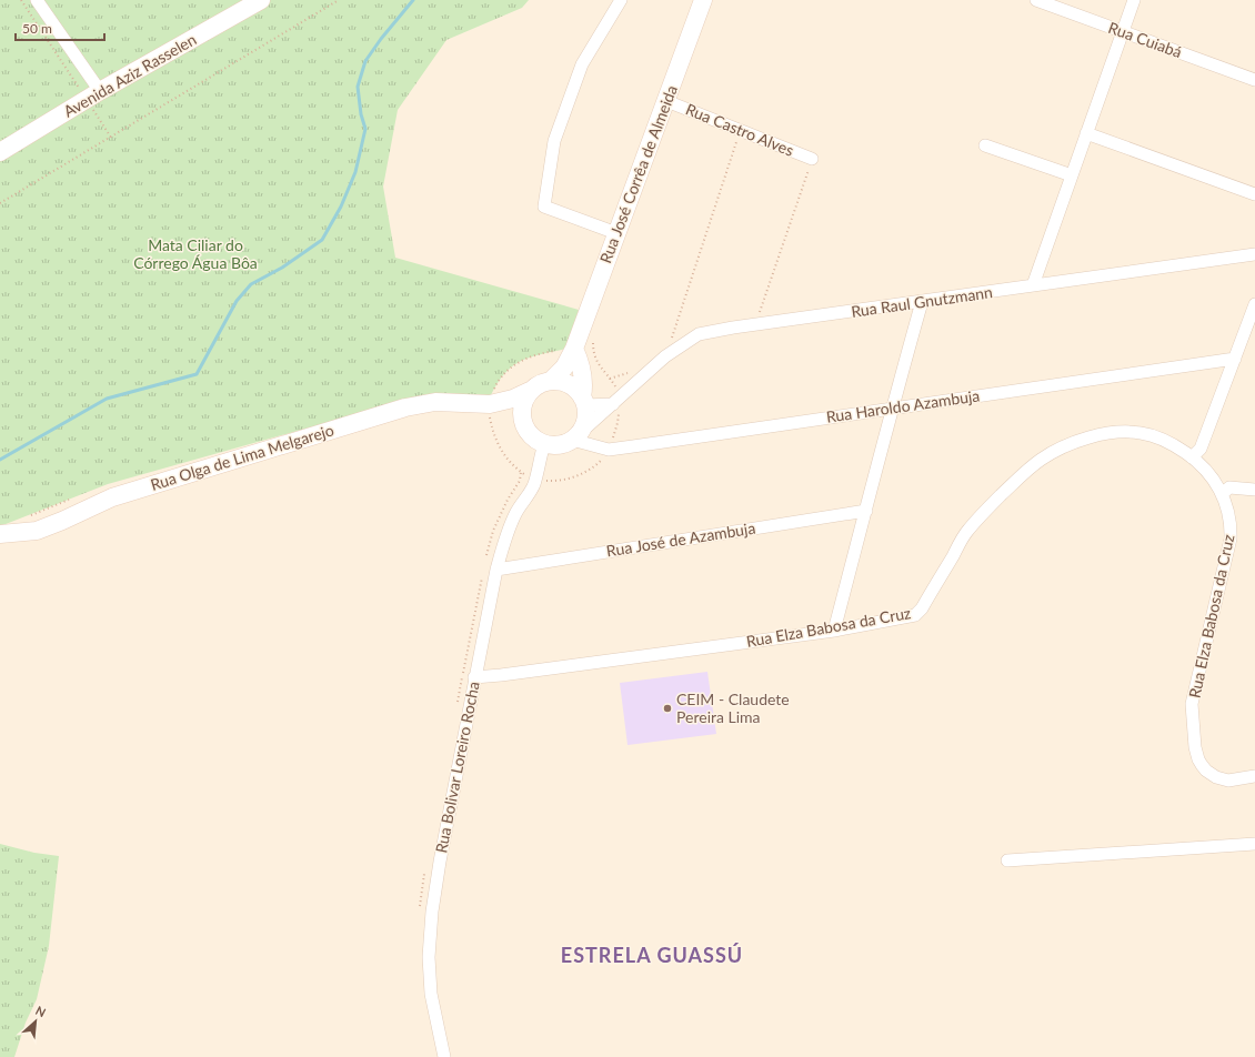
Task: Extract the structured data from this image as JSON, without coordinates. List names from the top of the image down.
{
  "streets": {
    "street": [
      "Rua Cuiabá",
      "Avenida Aziz Rasselen",
      "Rua Castro Alves",
      "Rua José Corrêa de Almeida",
      "Rua Raul Gnutzmann",
      "Rua Haroldo Azambuja",
      "Rua Olga de Lima Melgarejo",
      "Rua José de Azambuja",
      "Rua Elza Babosa da Cruz",
      "Rua Bolivar Loreiro Rocha"
    ]
  },
  "crossings": [
    ["Rua Castro Alves", "Rua José Corrêa de Almeida"],
    ["Rua José Corrêa de Almeida", "Rua Raul Gnutzmann"],
    ["Rua José Corrêa de Almeida", "Rua Haroldo Azambuja"],
    ["Rua José Corrêa de Almeida", "Rua Olga de Lima Melgarejo"],
    ["Rua José Corrêa de Almeida", "Rua Bolivar Loreiro Rocha"],
    ["Rua Raul Gnutzmann", "Rua Haroldo Azambuja"],
    ["Rua Raul Gnutzmann", "Rua Olga de Lima Melgarejo"],
    ["Rua Raul Gnutzmann", "Rua Bolivar Loreiro Rocha"],
    ["Rua Haroldo Azambuja", "Rua Olga de Lima Melgarejo"],
    ["Rua Haroldo Azambuja", "Rua Bolivar Loreiro Rocha"],
    ["Rua Olga de Lima Melgarejo", "Rua Bolivar Loreiro Rocha"],
    ["Rua José de Azambuja", "Rua Bolivar Loreiro Rocha"],
    ["Rua Elza Babosa da Cruz", "Rua Bolivar Loreiro Rocha"]
  ],
  "districts": ["ESTRELA GUASSÚ"],
  "parks": ["Mata Ciliar do Córrego Água Bôa"],
  "places": ["CEIM - Claudete Pereira Lima"],
  "scale_bar": "50 m",
  "north": "top right"
}
